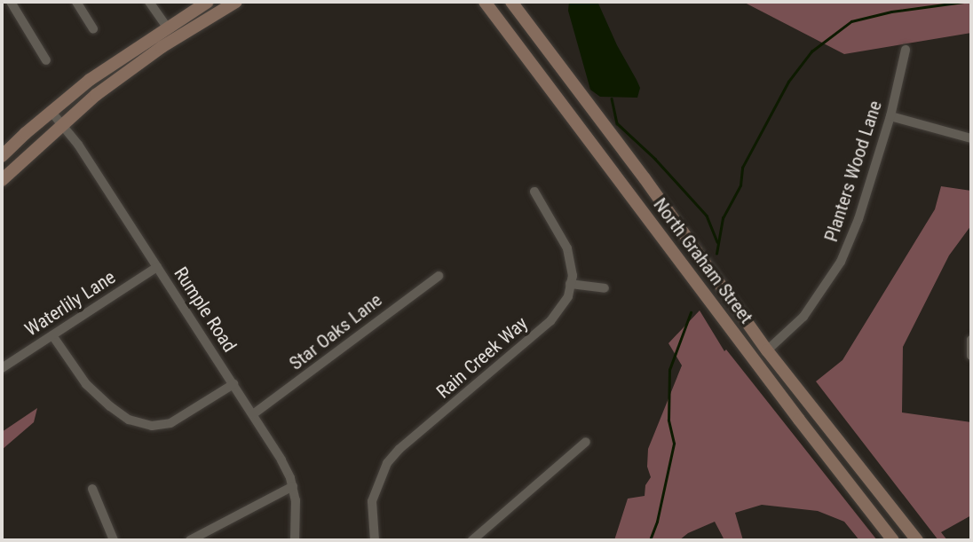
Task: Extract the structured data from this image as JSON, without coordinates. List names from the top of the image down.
{
  "streets": {
    "main road": ["North Graham Street"],
    "street": [
      "Planters Wood Lane",
      "Waterlily Lane",
      "Rumple Road",
      "Star Oaks Lane",
      "Rain Creek Way"
    ]
  },
  "crossings": [
    ["Planters Wood Lane", "North Graham Street"],
    ["Waterlily Lane", "Rumple Road"],
    ["Rumple Road", "Star Oaks Lane"]
  ]
}
